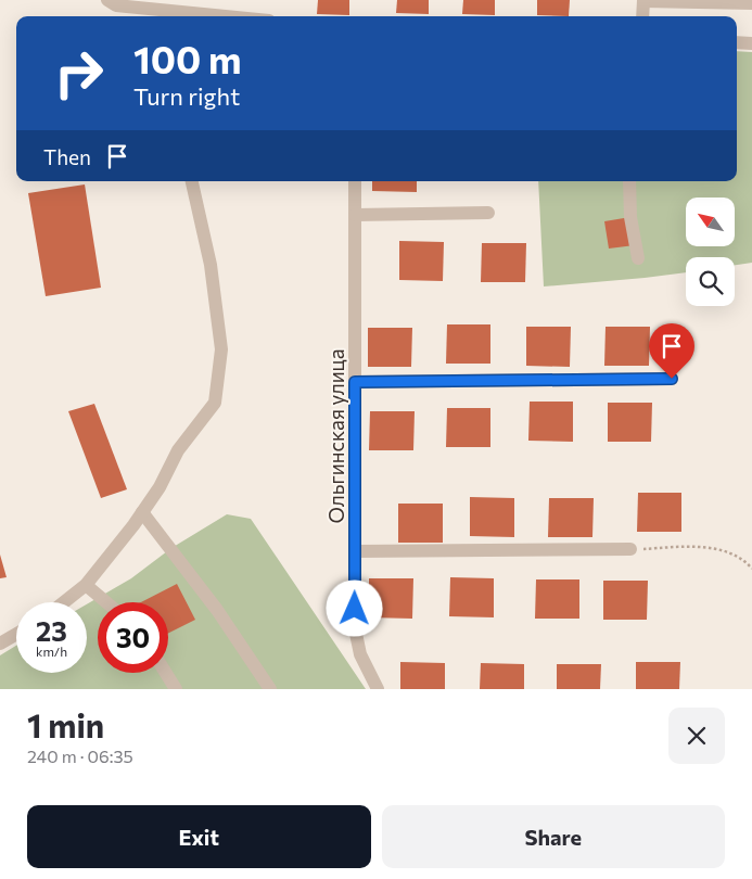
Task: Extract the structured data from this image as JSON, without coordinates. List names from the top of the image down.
{
  "streets": {
    "street": ["Ольгинская улица"]
  },
  "north": "top left",
  "page": {
    "turn": ["100 m", "Turn right"],
    "then": "Then",
    "speed": "23 km/h",
    "limit": "30",
    "heading": ["1 min", "240 m · 06:35"],
    "buttons": ["Exit", "Share"]
  }
}
